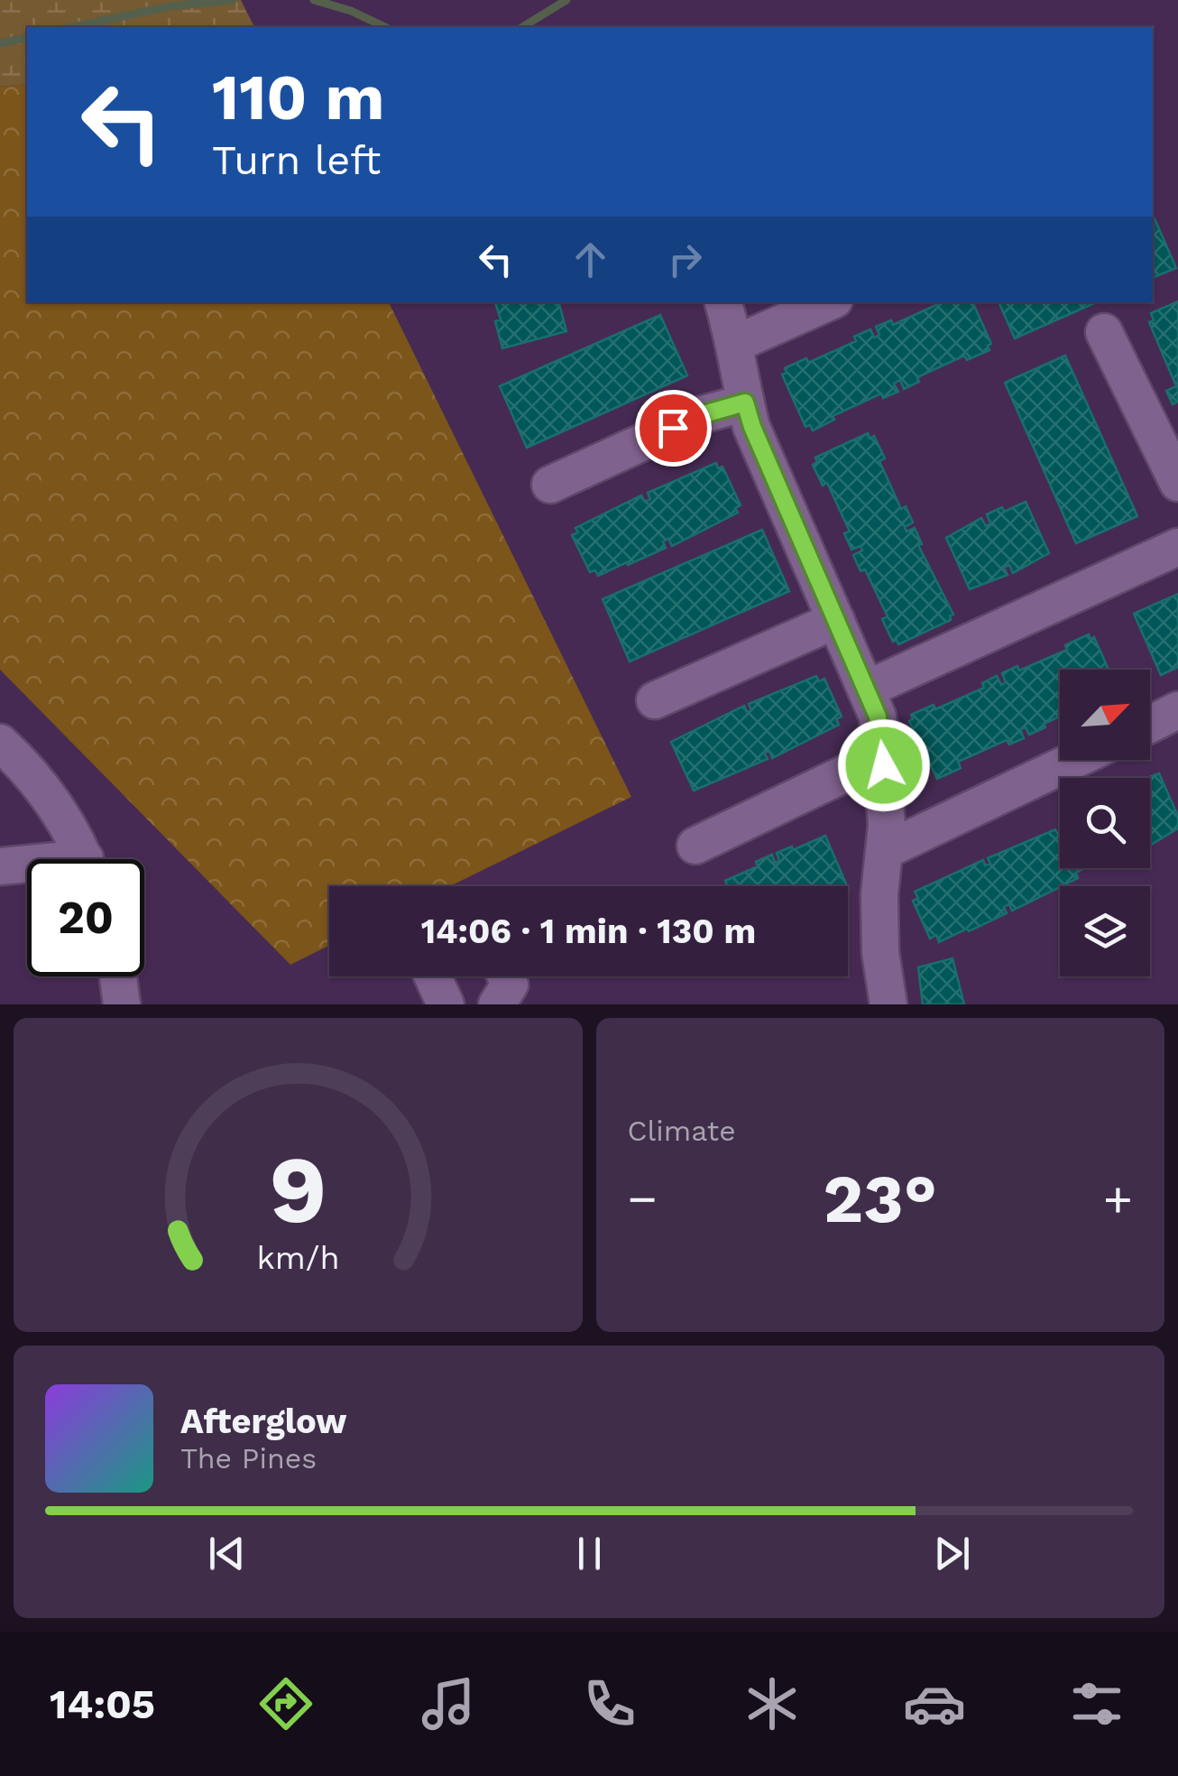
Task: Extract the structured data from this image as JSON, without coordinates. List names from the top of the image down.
{
  "north": "top right",
  "page": {
    "turn": ["110 m", "Turn left"],
    "limit": "20",
    "trip": "14:06 · 1 min · 130 m",
    "tile": "Climate",
    "heat": ["−", "23°", "+"],
    "song": ["Afterglow", "The Pines"],
    "tabs": "14:05",
    "gauge": ["9", "km/h"]
  }
}
